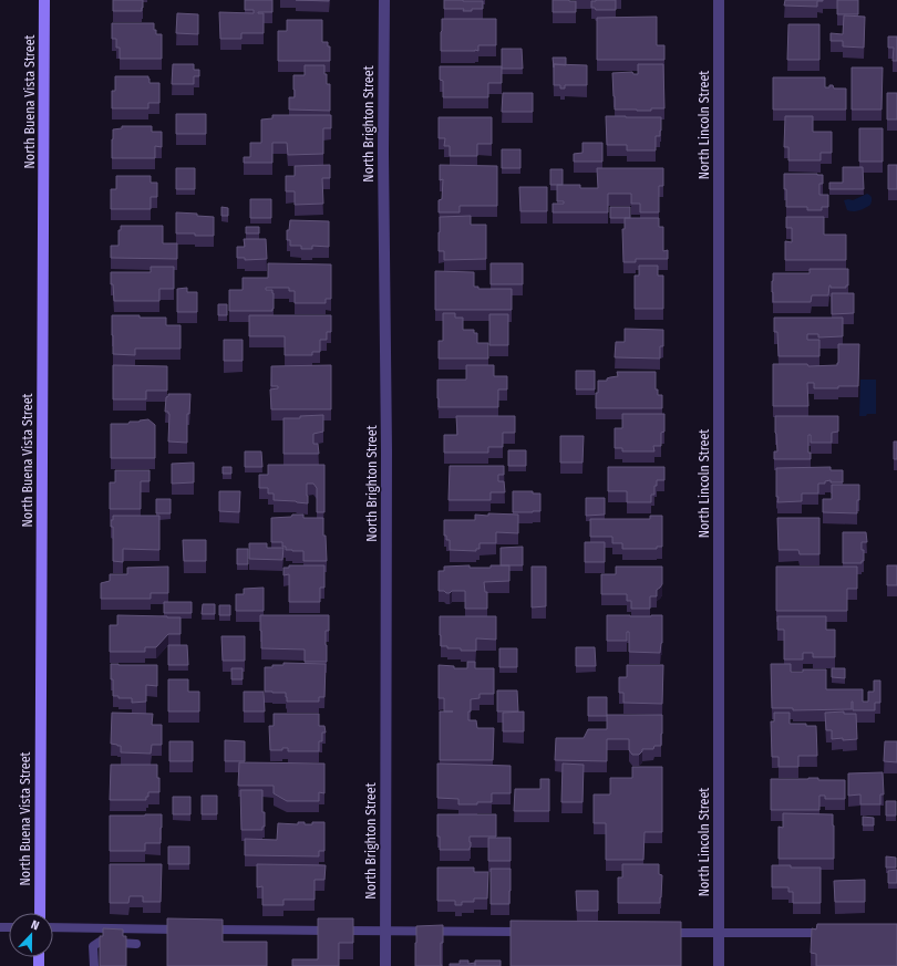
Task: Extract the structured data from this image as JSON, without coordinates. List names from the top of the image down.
{
  "streets": {
    "main road": ["North Buena Vista Street"],
    "street": ["North Brighton Street", "North Lincoln Street"]
  },
  "north": "top"
}
